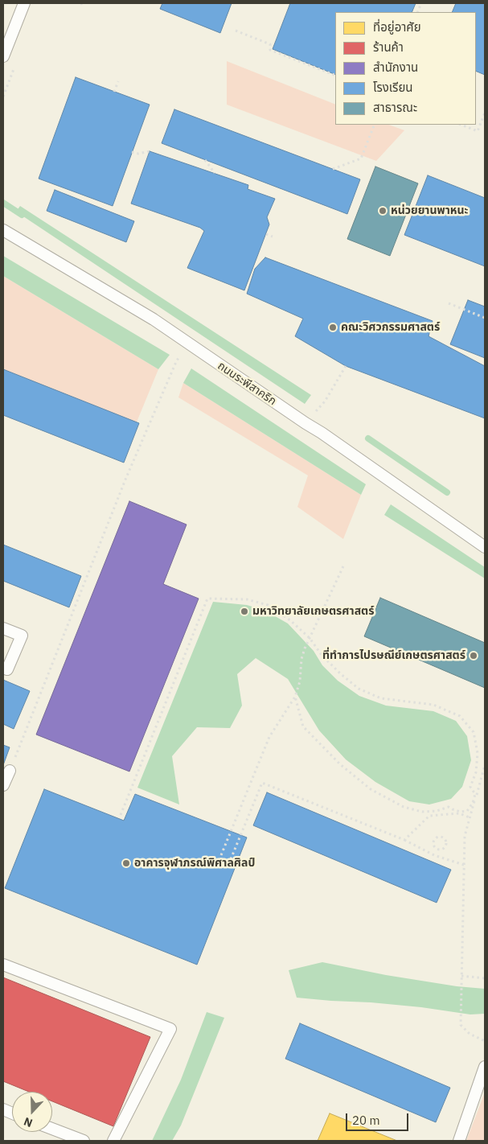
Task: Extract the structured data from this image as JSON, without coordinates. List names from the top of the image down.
{
  "streets": {
    "lane": ["ถนนระพีสาคริก"]
  },
  "places": [
    "หน่วยยานพาหนะ",
    "คณะวิศวกรรมศาสตร์",
    "มหาวิทยาลัยเกษตรศาสตร์",
    "ที่ทำการไปรษณีย์เกษตรศาสตร์",
    "อาคารจุฬาภรณ์พิศาลศิลป์"
  ],
  "legend": [
    "ที่อยู่อาศัย",
    "ร้านค้า",
    "สำนักงาน",
    "โรงเรียน",
    "สาธารณะ"
  ],
  "scale_bar": "20 m",
  "north": "bottom"
}
